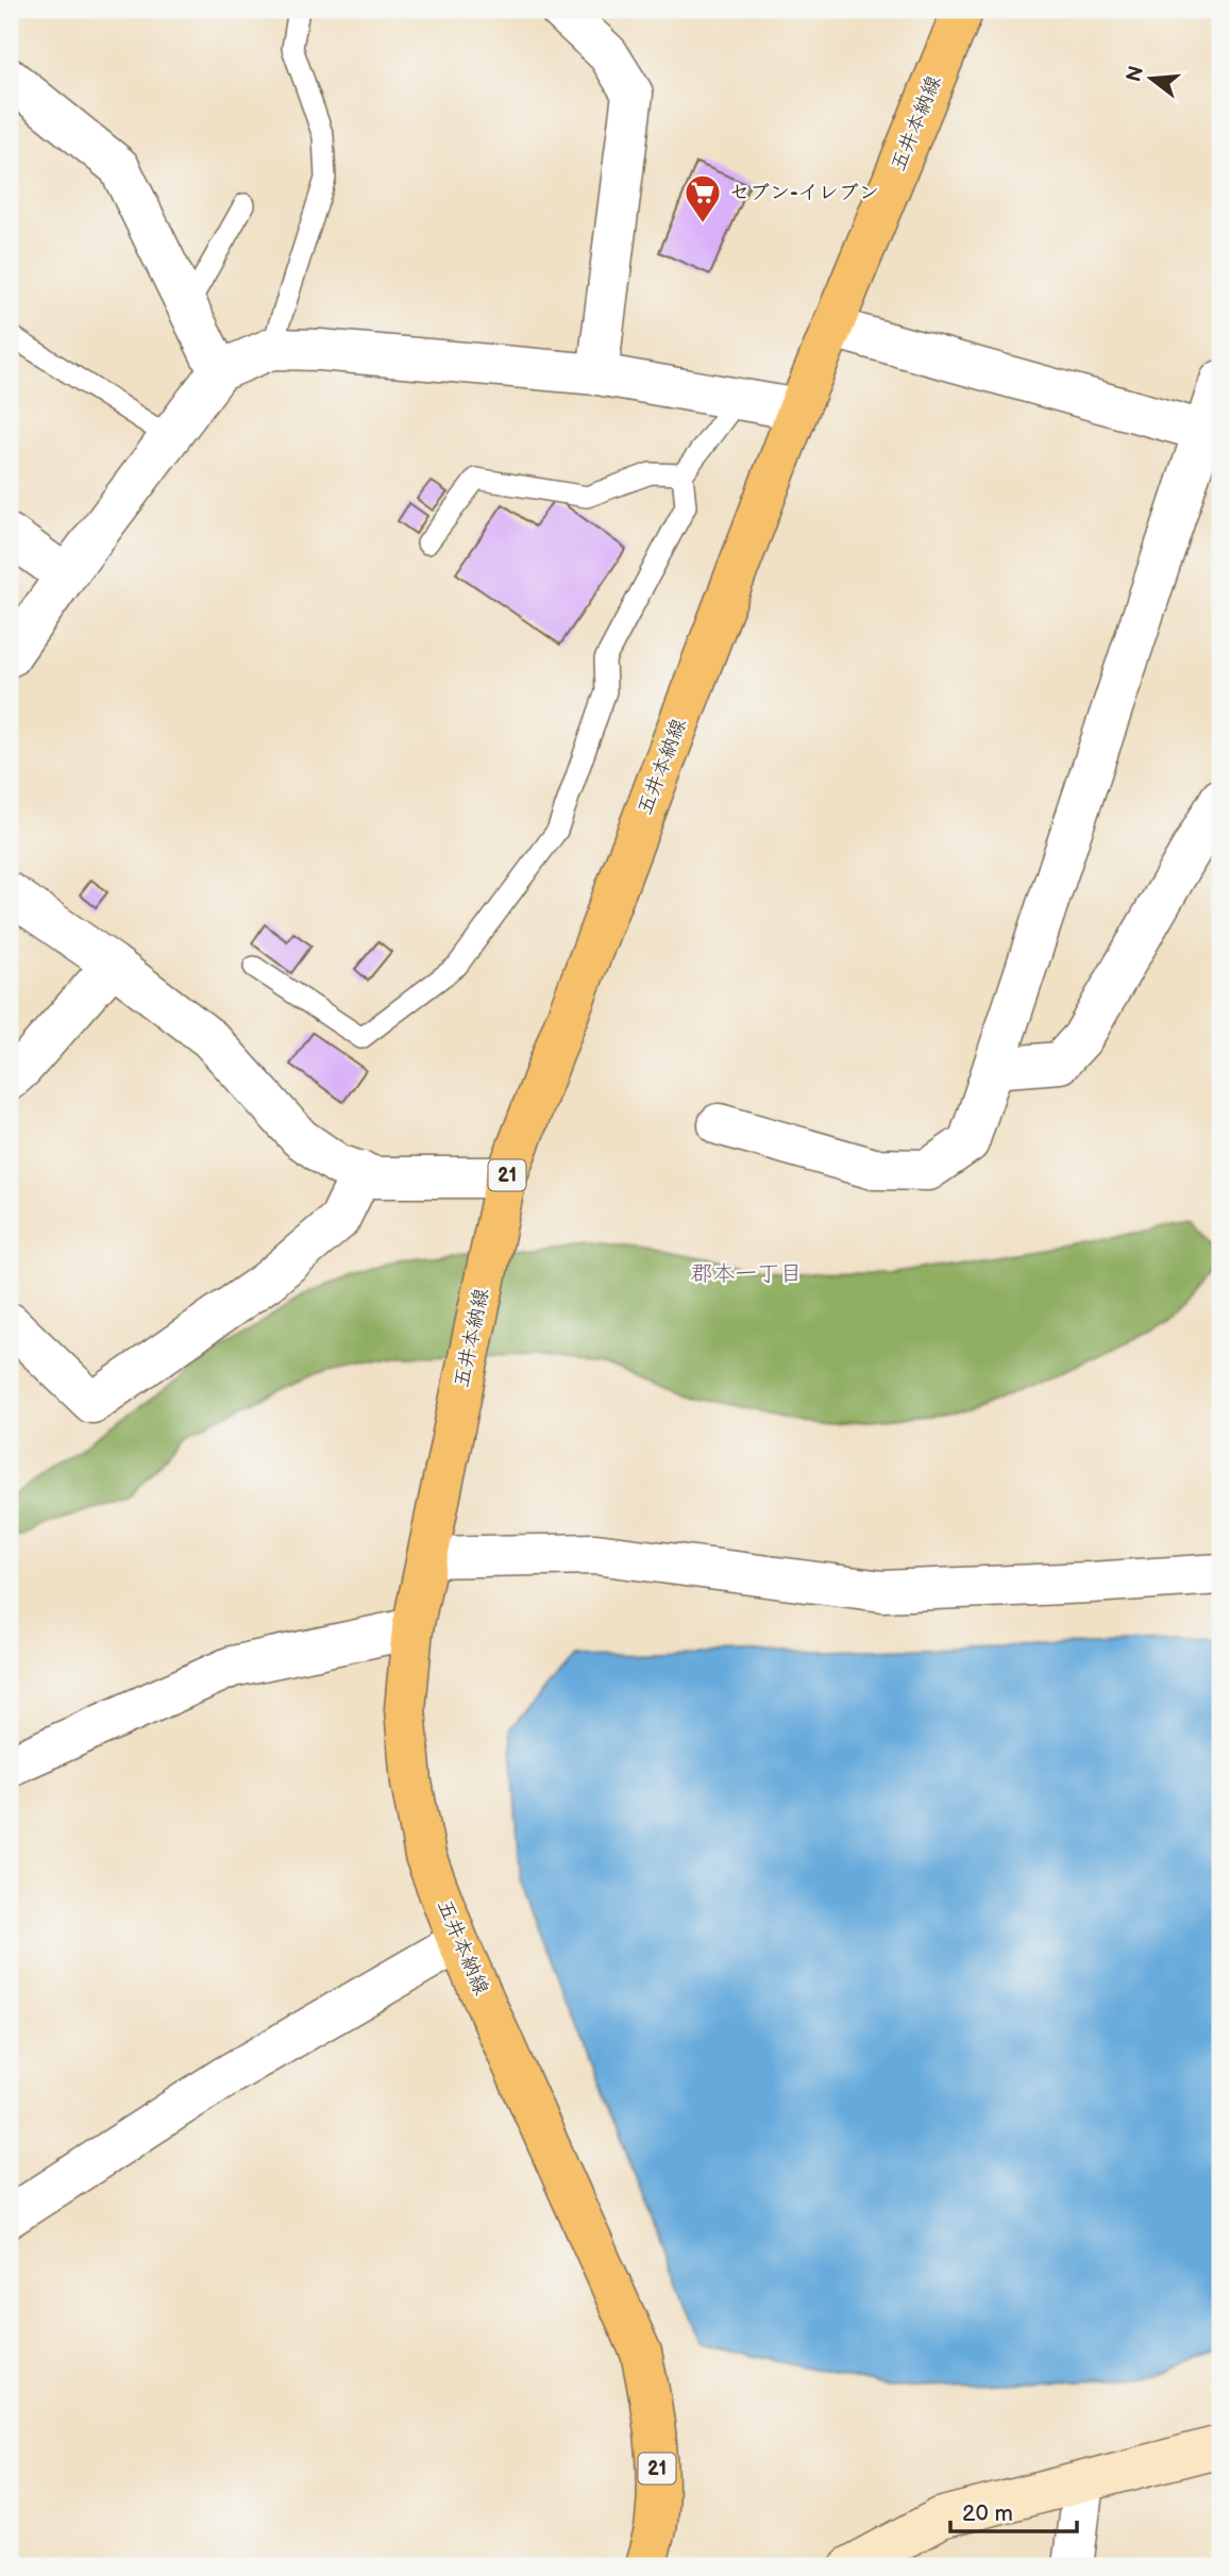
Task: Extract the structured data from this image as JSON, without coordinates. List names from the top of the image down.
{
  "streets": {
    "main road": ["五井本納線", "21"]
  },
  "districts": ["郡本一丁目"],
  "places": {
    "supermarket": ["セブン-イレブン"]
  },
  "scale_bar": "20 m",
  "north": "left"
}
